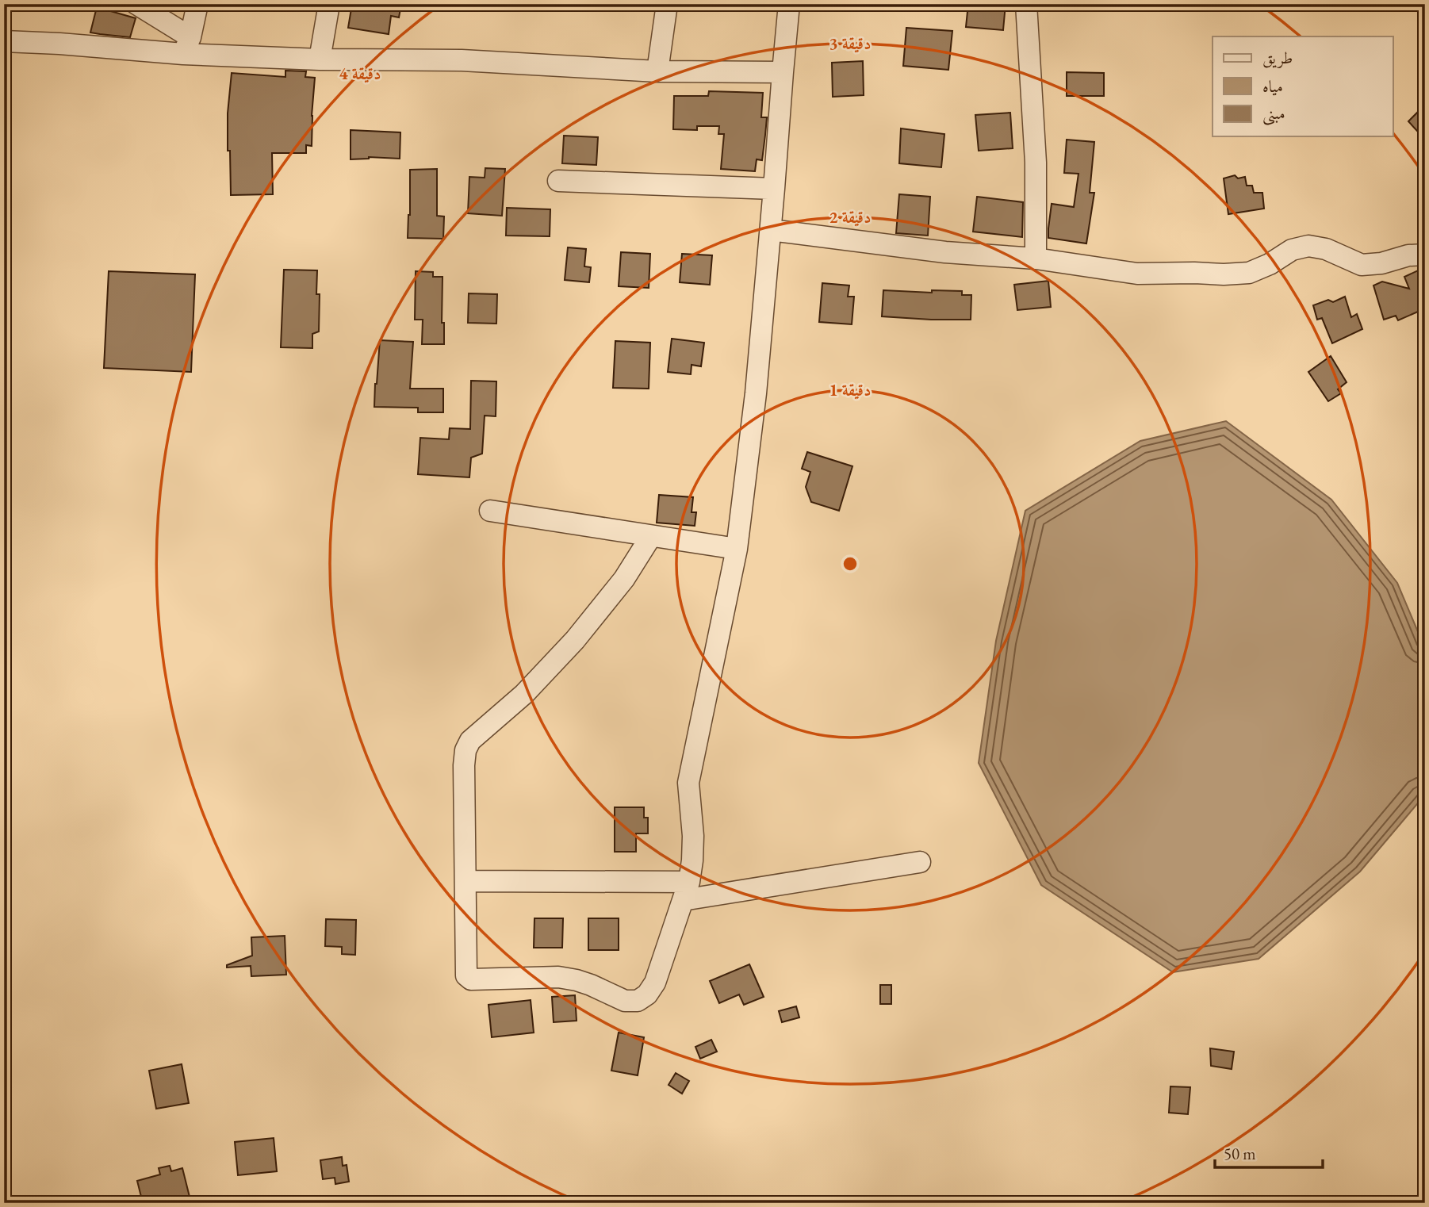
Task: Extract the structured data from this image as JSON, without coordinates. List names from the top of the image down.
{
  "legend": ["طريق", "مياه", "مبنى"],
  "scale_bar": "50 m",
  "rings": [
    "3 دقيقة",
    "4 دقيقة",
    "2 دقيقة",
    "1 دقيقة"
  ]
}
